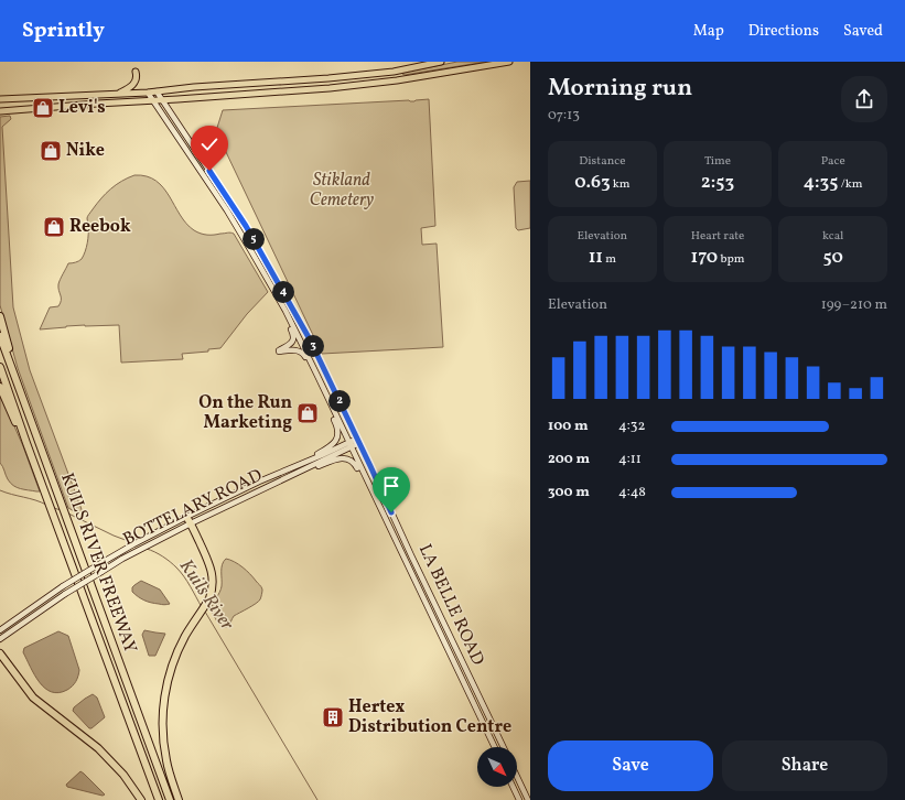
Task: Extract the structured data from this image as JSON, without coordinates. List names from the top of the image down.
{
  "streets": {
    "highway": ["KUILS RIVER FREEWAY"],
    "main road": ["BOTTELARY ROAD", "LA BELLE ROAD"]
  },
  "crossings": [
    ["BOTTELARY ROAD", "LA BELLE ROAD"]
  ],
  "water": ["Kuils River"],
  "parks": ["Stikland Cemetery"],
  "places": {
    "shop": [
      "Levi's",
      "Nike",
      "Reebok",
      "On the Run Marketing"
    ],
    "building": ["Hertex Distribution Centre"]
  },
  "north": "bottom right",
  "page": {
    "header": "Sprintly",
    "nav": ["Map", "Directions", "Saved"],
    "heading": ["Morning run", "07:13"],
    "stats": [
      ["Distance", "0.63 km"],
      ["Time", "2:53"],
      ["Pace", "4:35 /km"],
      ["Elevation", "11 m"],
      ["Heart rate", "170 bpm"],
      ["kcal", "50"]
    ],
    "pins": [
      "5",
      "4",
      "3",
      "2"
    ],
    "chart": ["Elevation", "199–210 m"],
    "list": [
      {
        "name": "100 m",
        "note": "4:32"
      },
      {
        "name": "200 m",
        "note": "4:11"
      },
      {
        "name": "300 m",
        "note": "4:48"
      }
    ],
    "buttons": ["Save", "Share"]
  }
}
